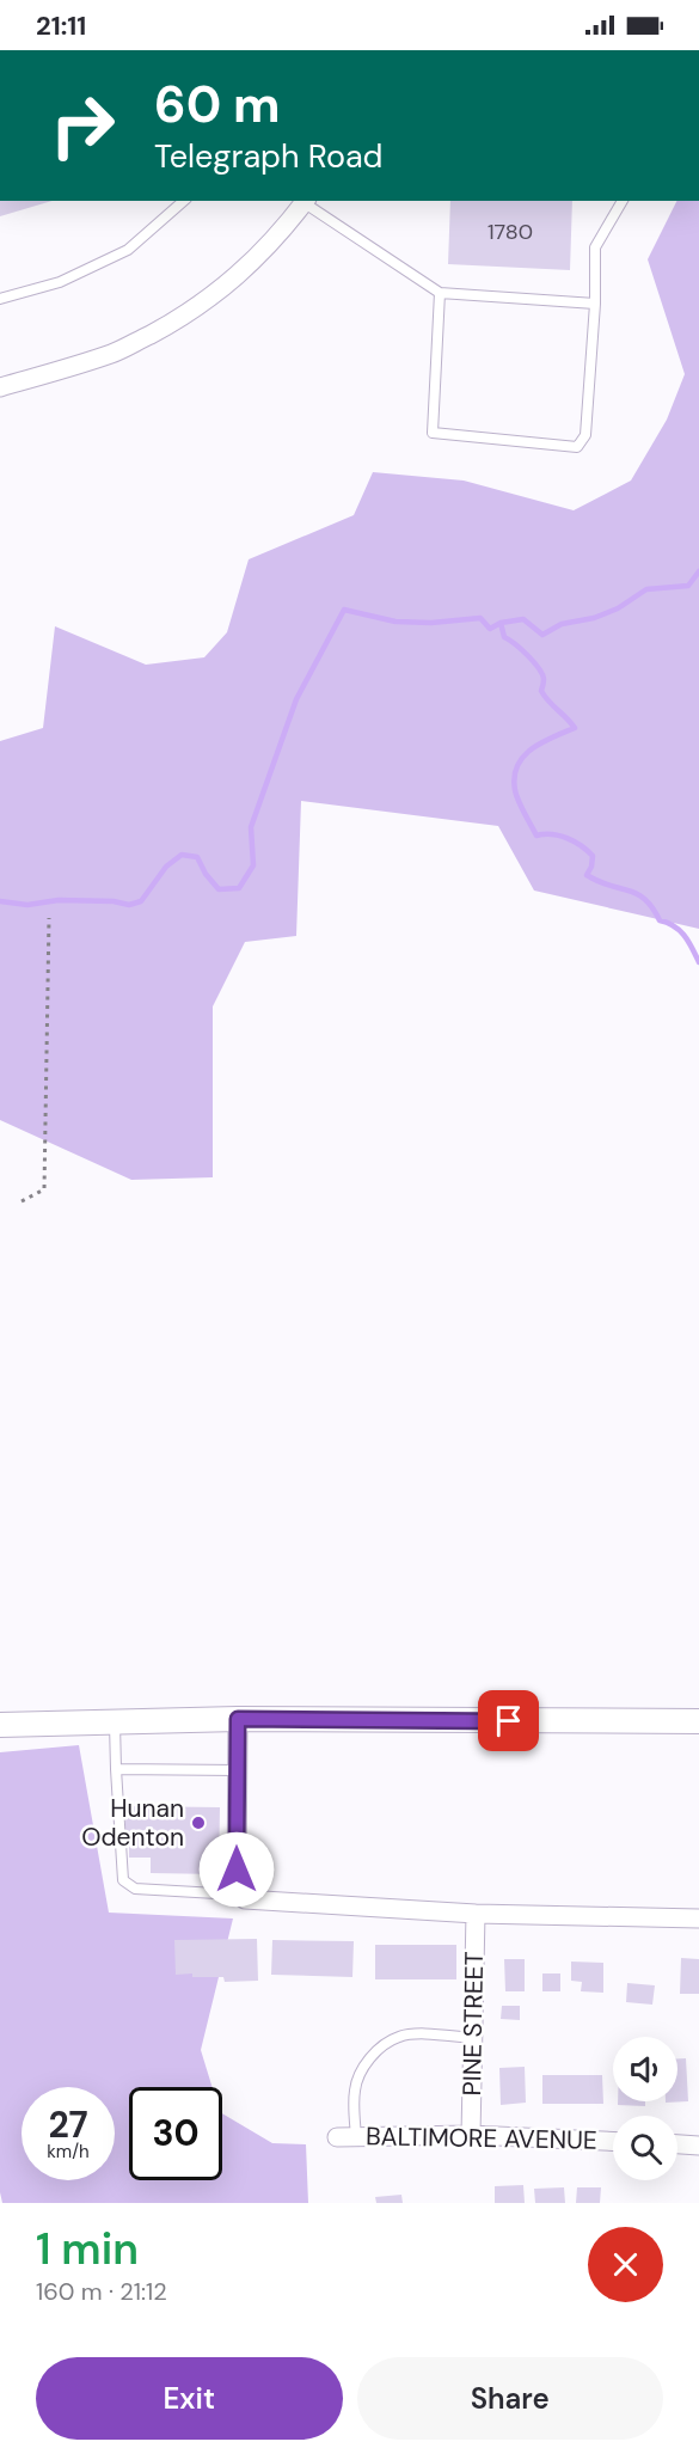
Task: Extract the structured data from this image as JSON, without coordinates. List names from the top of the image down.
{
  "streets": {
    "street": ["PINE STREET", "BALTIMORE AVENUE"]
  },
  "crossings": [
    ["PINE STREET", "BALTIMORE AVENUE"]
  ],
  "places": ["Hunan Odenton"],
  "house_numbers": ["1780"],
  "page": {
    "status": "21:11",
    "turn": ["60 m", "Telegraph Road"],
    "speed": "27 km/h",
    "limit": "30",
    "heading": ["1 min", "160 m · 21:12"],
    "buttons": ["Exit", "Share"]
  }
}
